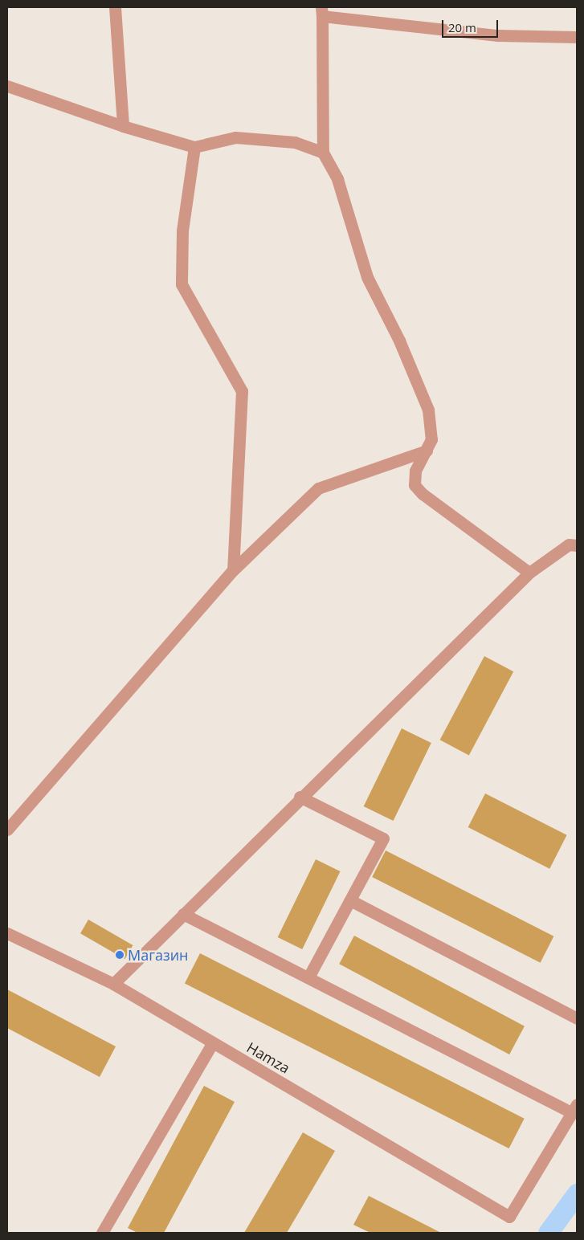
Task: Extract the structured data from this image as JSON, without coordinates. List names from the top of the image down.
{
  "streets": {
    "street": ["Hamza"]
  },
  "places": ["Магазин"],
  "scale_bar": "20 m"
}
